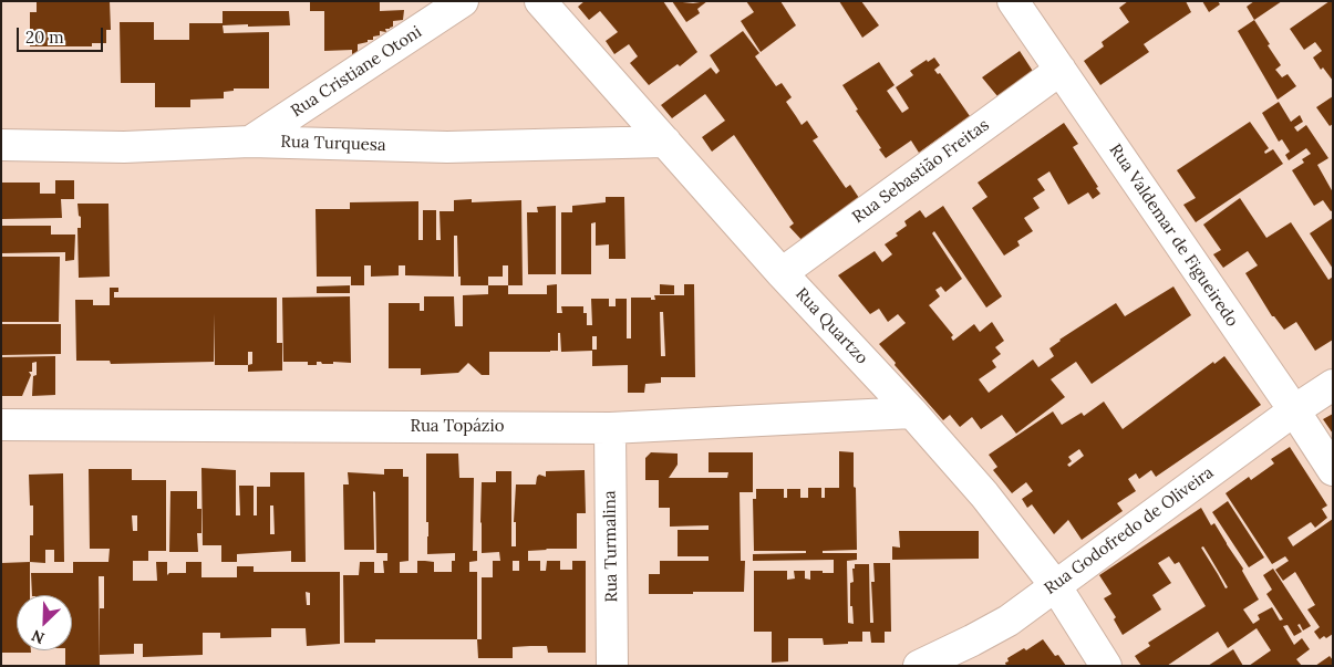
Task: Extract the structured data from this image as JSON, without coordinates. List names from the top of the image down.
{
  "streets": {
    "street": [
      "Rua Cristiane Otoni",
      "Rua Turquesa",
      "Rua Sebastião Freitas",
      "Rua Valdemar de Figueiredo",
      "Rua Quartzo",
      "Rua Topázio",
      "Rua Godofredo de Oliveira",
      "Rua Turmalina"
    ]
  },
  "crossings": [
    ["Rua Cristiane Otoni", "Rua Turquesa"],
    ["Rua Turquesa", "Rua Quartzo"],
    ["Rua Sebastião Freitas", "Rua Valdemar de Figueiredo"],
    ["Rua Sebastião Freitas", "Rua Quartzo"],
    ["Rua Valdemar de Figueiredo", "Rua Godofredo de Oliveira"],
    ["Rua Quartzo", "Rua Topázio"],
    ["Rua Quartzo", "Rua Godofredo de Oliveira"],
    ["Rua Topázio", "Rua Turmalina"]
  ],
  "scale_bar": "20 m",
  "north": "bottom left"
}
